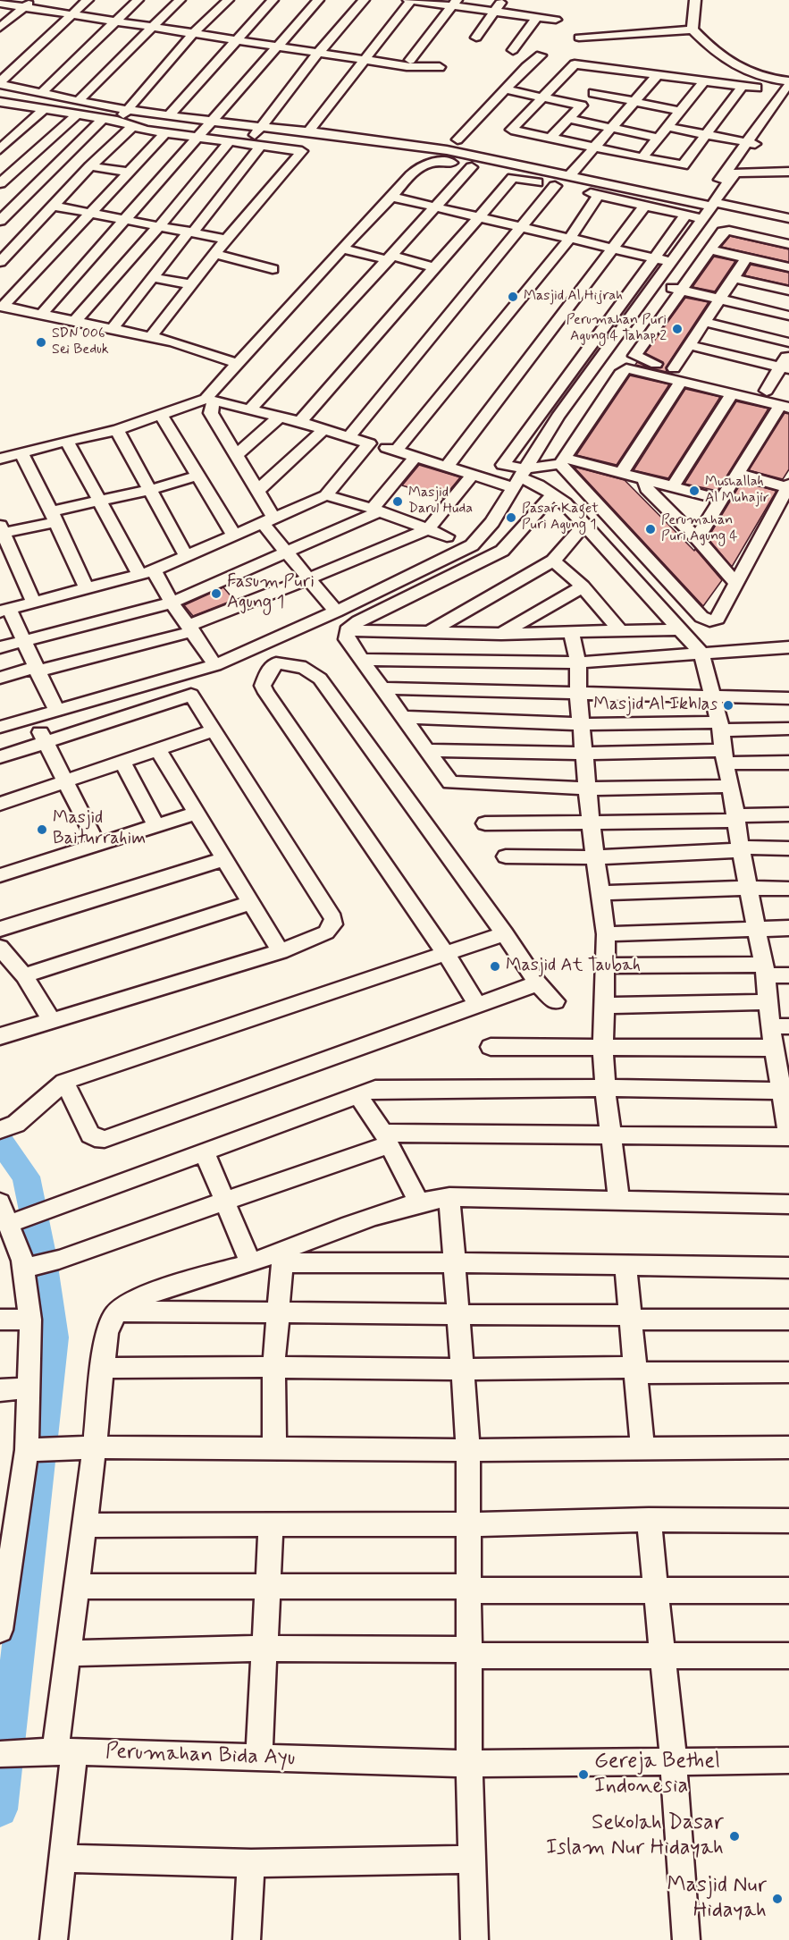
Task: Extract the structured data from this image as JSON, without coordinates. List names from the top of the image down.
{
  "streets": {
    "street": ["Perumahan Bida Ayu"]
  },
  "places": [
    "Masjid Al Hijrah",
    "Perumahan Puri Agung 4 Tahap 2",
    "SDN 006 Sei Beduk",
    "Mushallah Al Muhajir",
    "Masjid Darul Huda",
    "Pasar Kaget Puri Agung 1",
    "Perumahan Puri Agung 4",
    "Fasum Puri Agung 1",
    "Masjid Al Ikhlas",
    "Masjid Baiturrahim",
    "Masjid At Taubah",
    "Gereja Bethel Indonesia",
    "Sekolah Dasar Islam Nur Hidayah",
    "Masjid Nur Hidayah"
  ]
}
